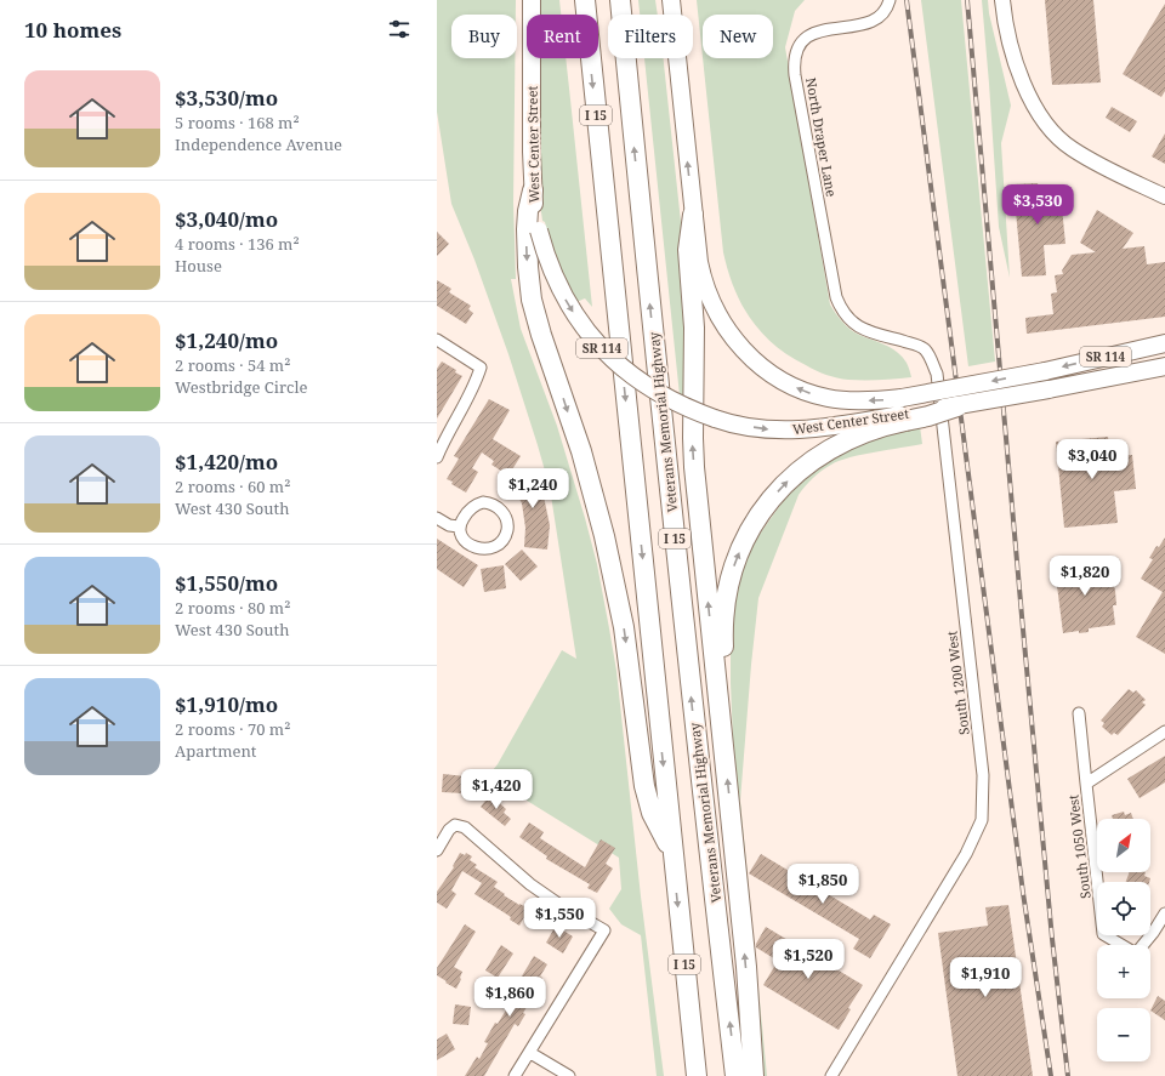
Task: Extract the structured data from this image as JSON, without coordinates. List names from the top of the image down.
{
  "streets": {
    "highway": ["I 15", "Veterans Memorial Highway"],
    "main road": ["West Center Street", "SR 114"],
    "street": ["North Draper Lane", "South 1200 West", "South 1050 West"]
  },
  "crossings": [
    ["North Draper Lane", "South 1200 West"]
  ],
  "north": "top right",
  "page": {
    "heading": "10 homes",
    "chip": [
      "Buy",
      "Rent",
      "Filters",
      "New"
    ],
    "list": [
      {
        "name": "$3,530/mo",
        "note": "5 rooms · 168 m² · Independence Avenue"
      },
      {
        "name": "$3,040/mo",
        "note": "4 rooms · 136 m² · House"
      },
      {
        "name": "$1,240/mo",
        "note": "2 rooms · 54 m² · Westbridge Circle"
      },
      {
        "name": "$1,420/mo",
        "note": "2 rooms · 60 m² · West 430 South"
      },
      {
        "name": "$1,550/mo",
        "note": "2 rooms · 80 m² · West 430 South"
      },
      {
        "name": "$1,910/mo",
        "note": "2 rooms · 70 m² · Apartment"
      }
    ],
    "price": [
      "$3,530",
      "$3,040",
      "$1,240",
      "$1,820",
      "$1,420",
      "$1,850",
      "$1,550",
      "$1,520",
      "$1,910",
      "$1,860"
    ],
    "map_buttons": ["+", "−"]
  }
}
